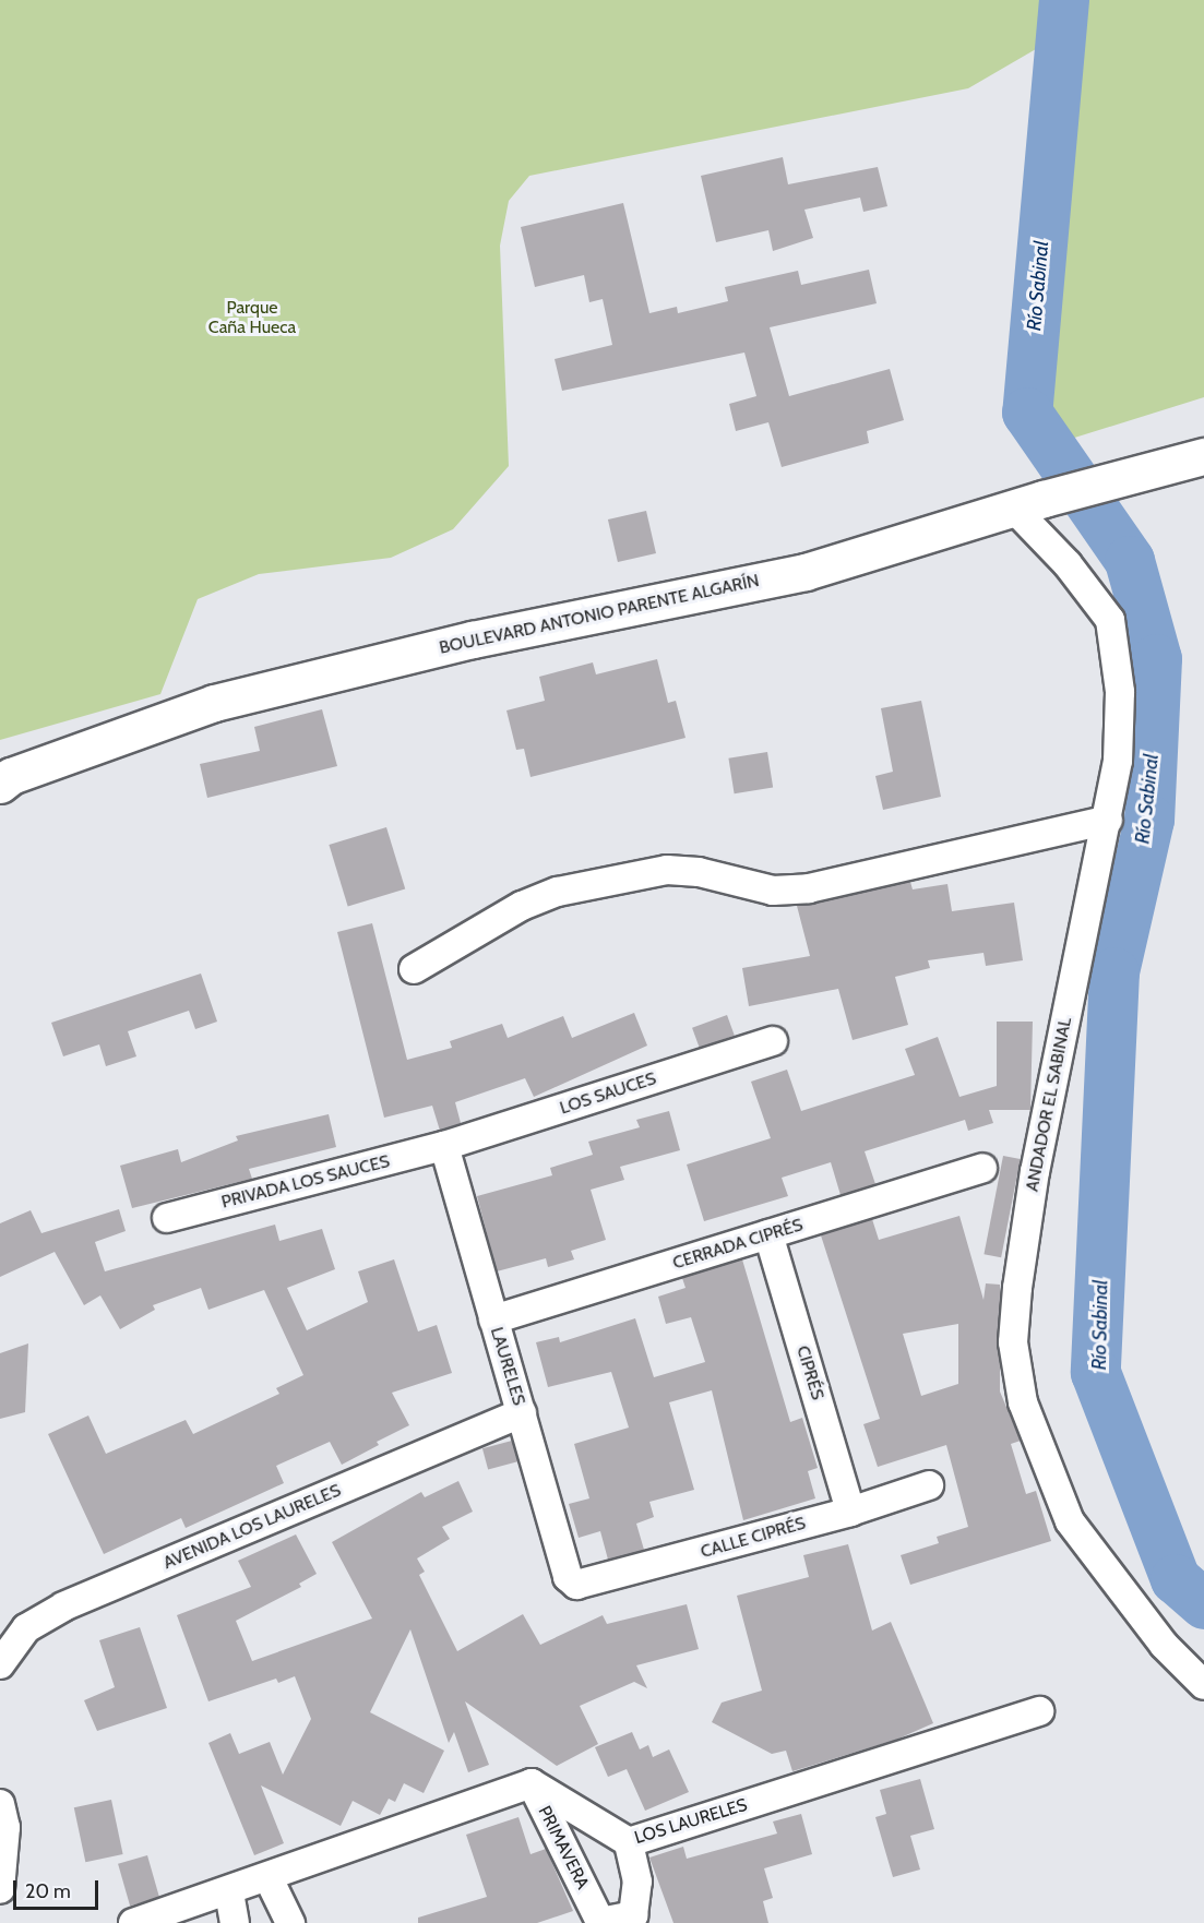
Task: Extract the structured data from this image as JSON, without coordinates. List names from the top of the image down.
{
  "streets": {
    "main road": ["BOULEVARD ANTONIO PARENTE ALGARÍN"],
    "street": [
      "LOS SAUCES",
      "ANDADOR EL SABINAL",
      "PRIVADA LOS SAUCES",
      "CERRADA CIPRÉS",
      "LAURELES",
      "CIPRÉS",
      "AVENIDA LOS LAURELES",
      "CALLE CIPRÉS",
      "LOS LAURELES",
      "PRIMAVERA"
    ]
  },
  "crossings": [
    ["BOULEVARD ANTONIO PARENTE ALGARÍN", "ANDADOR EL SABINAL"],
    ["LOS SAUCES", "PRIVADA LOS SAUCES"],
    ["LOS SAUCES", "LAURELES"],
    ["PRIVADA LOS SAUCES", "LAURELES"],
    ["CERRADA CIPRÉS", "LAURELES"],
    ["CERRADA CIPRÉS", "CIPRÉS"],
    ["LAURELES", "AVENIDA LOS LAURELES"],
    ["LAURELES", "CALLE CIPRÉS"],
    ["CIPRÉS", "CALLE CIPRÉS"],
    ["LOS LAURELES", "PRIMAVERA"]
  ],
  "water": ["Río Sabinal"],
  "parks": ["Parque Caña Hueca"],
  "scale_bar": "20 m"
}
